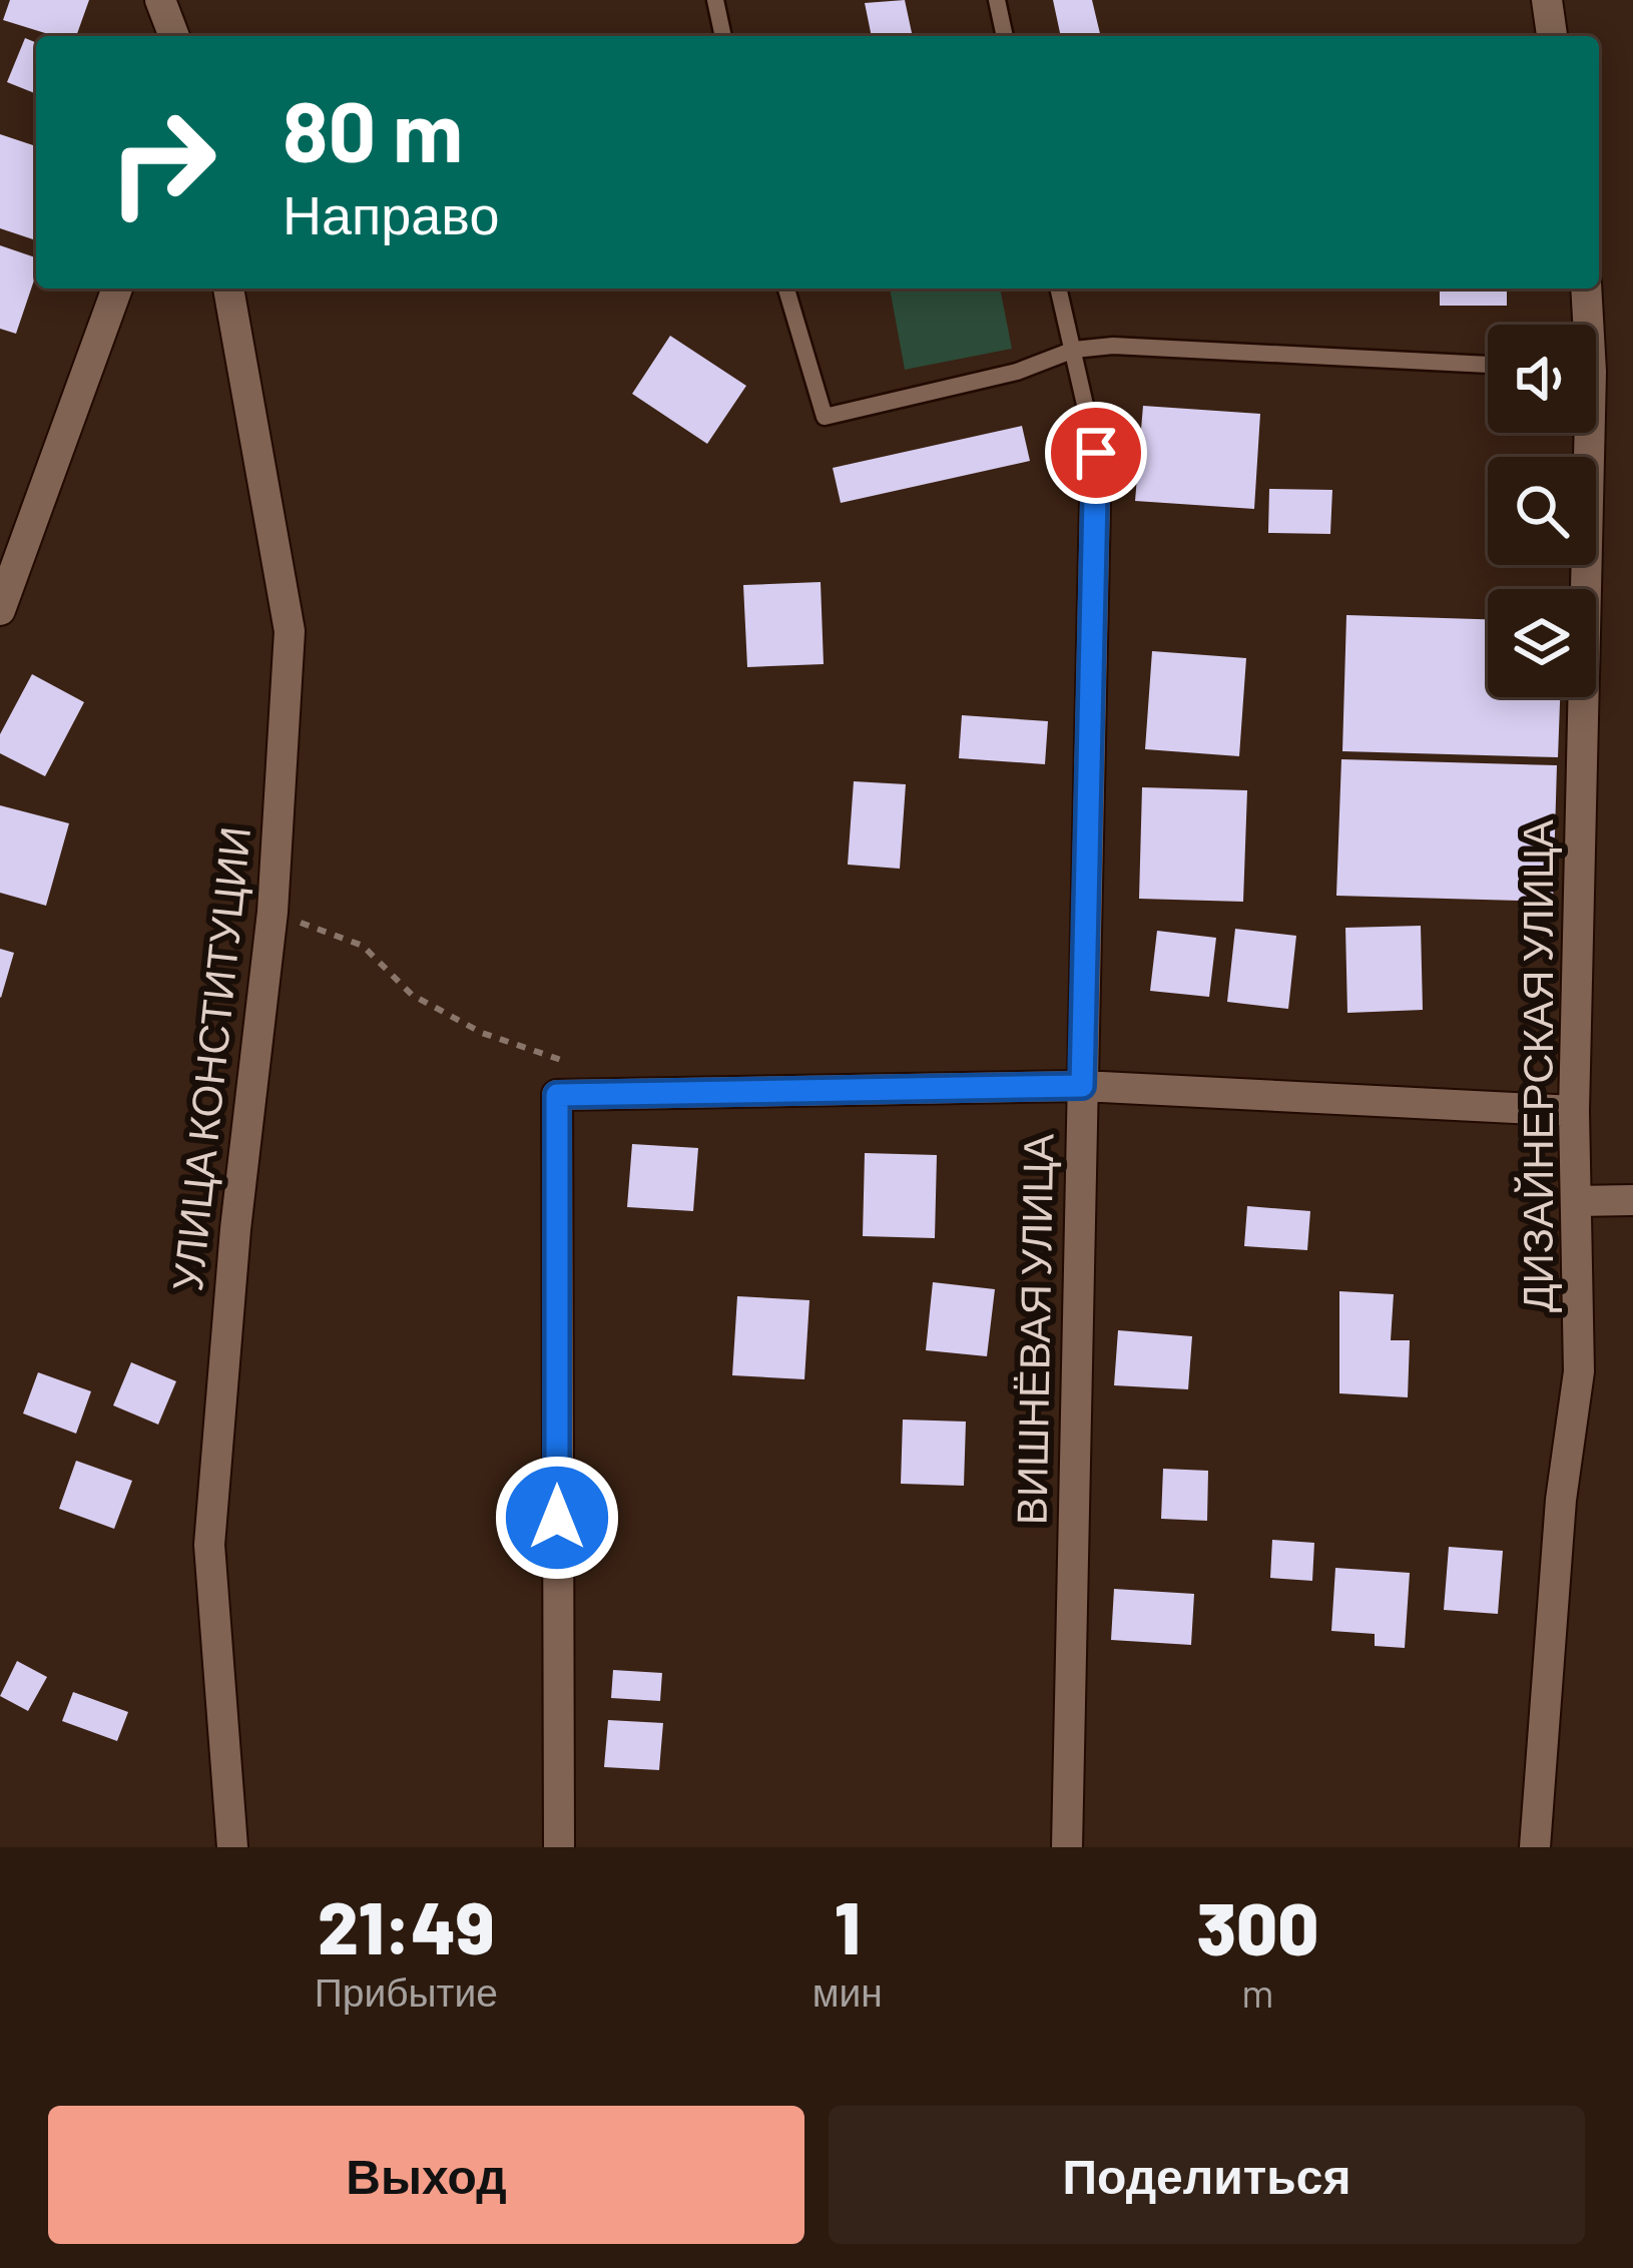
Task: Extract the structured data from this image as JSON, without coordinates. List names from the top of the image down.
{
  "streets": {
    "street": ["УЛИЦА КОНСТИТУЦИИ", "ДИЗАЙНЕРСКАЯ УЛИЦА", "ВИШНЁВАЯ УЛИЦА"]
  },
  "page": {
    "turn": ["80 m", "Направо"],
    "eta": [
      "21:49",
      "Прибытие",
      "1",
      "мин",
      "300",
      "m"
    ],
    "buttons": ["Выход", "Поделиться"]
  }
}
